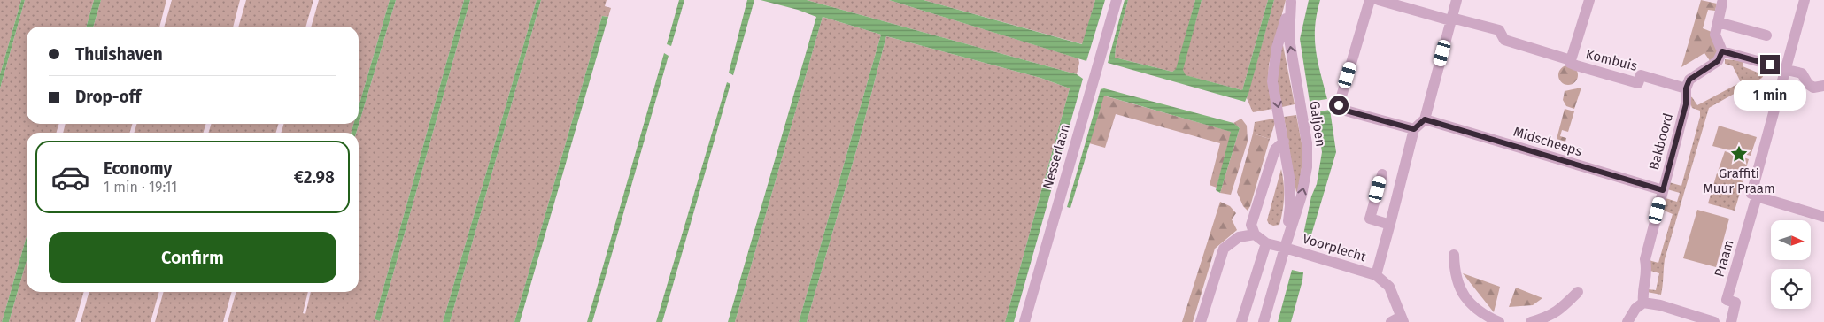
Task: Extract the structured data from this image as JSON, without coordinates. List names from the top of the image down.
{
  "streets": {
    "street": [
      "Kombuis",
      "Galjoen",
      "Midscheeps",
      "Bakboord",
      "Nesserlaan",
      "Voorplecht",
      "Praam"
    ]
  },
  "crossings": [
    ["Kombuis", "Bakboord"],
    ["Galjoen", "Voorplecht"],
    ["Midscheeps", "Bakboord"]
  ],
  "places": {
    "place": ["Graffiti Muur Praam"]
  },
  "north": "right",
  "page": {
    "banner": ["Thuishaven", "Drop-off"],
    "bubble": "1 min",
    "list": [
      {
        "name": "Economy",
        "note": "1 min · 19:11",
        "value": "€2.98"
      }
    ],
    "buttons": "Confirm"
  }
}
